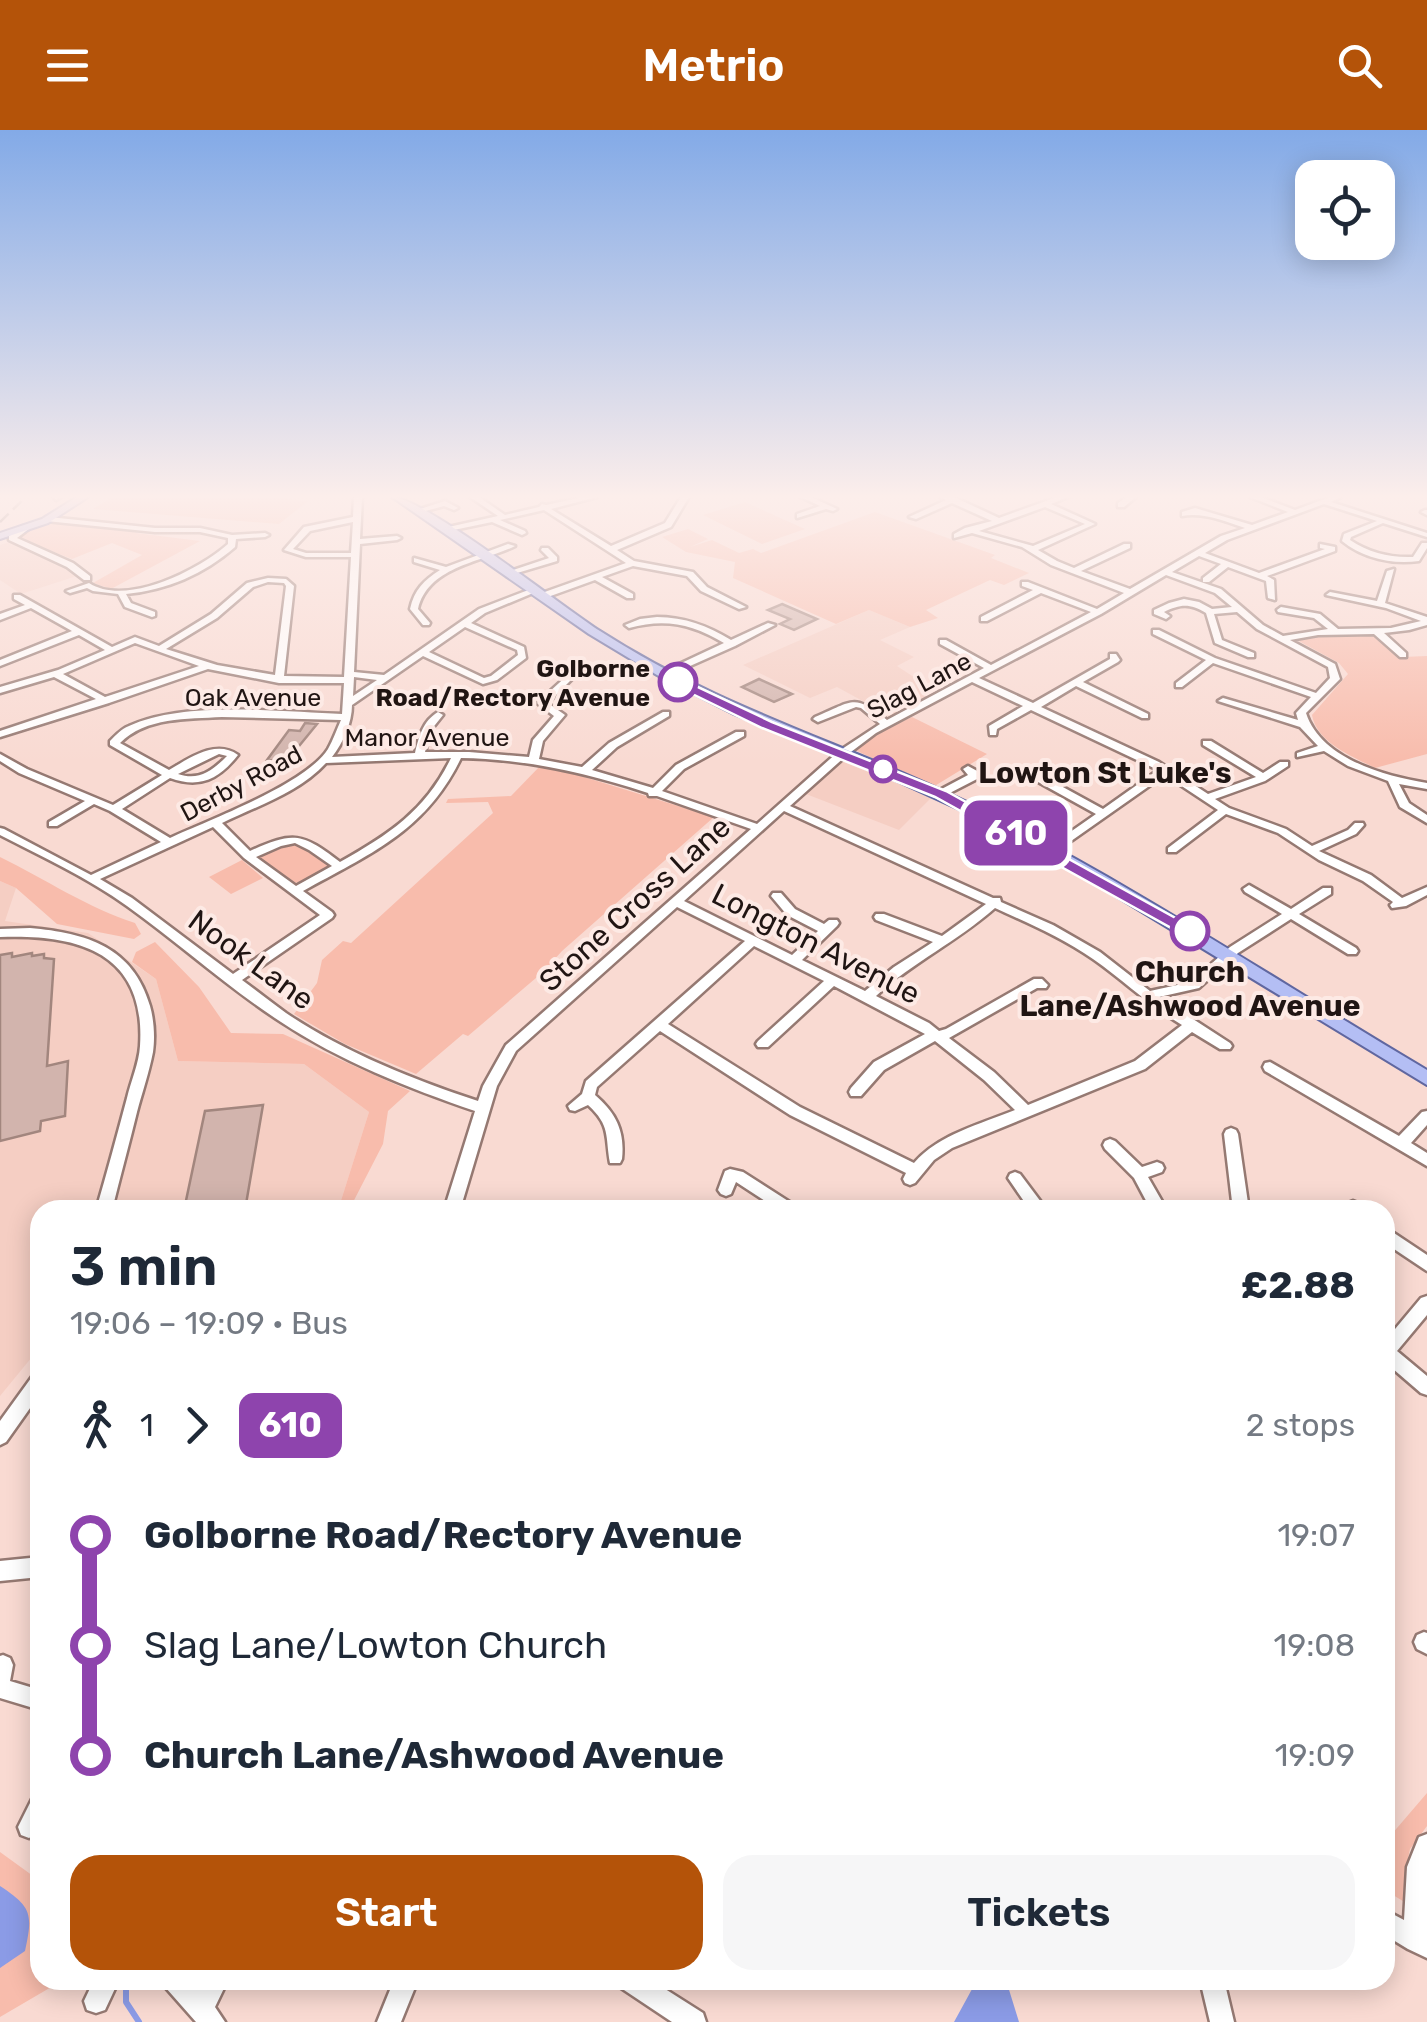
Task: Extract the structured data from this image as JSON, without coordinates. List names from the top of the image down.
{
  "streets": {
    "street": [
      "Slag Lane",
      "Oak Avenue",
      "Manor Avenue",
      "Derby Road",
      "Stone Cross Lane",
      "Longton Avenue",
      "Nook Lane"
    ]
  },
  "crossings": [
    ["Slag Lane", "Stone Cross Lane"],
    ["Oak Avenue", "Derby Road"],
    ["Manor Avenue", "Derby Road"],
    ["Manor Avenue", "Stone Cross Lane"],
    ["Derby Road", "Nook Lane"],
    ["Stone Cross Lane", "Longton Avenue"],
    ["Stone Cross Lane", "Nook Lane"]
  ],
  "districts": ["Lowton St Luke's"],
  "places": ["Golborne Road/Rectory Avenue", "Church Lane/Ashwood Avenue"],
  "lines": ["bus line 610"],
  "page": {
    "header": "Metrio",
    "on_map": "610",
    "heading": ["3 min", "19:06 – 19:09 · Bus", "£2.88"],
    "legs": ["1", "610", "2 stops"],
    "list": [
      {
        "name": "Golborne Road/Rectory Avenue",
        "value": "19:07"
      },
      {
        "name": "Slag Lane/Lowton Church",
        "value": "19:08"
      },
      {
        "name": "Church Lane/Ashwood Avenue",
        "value": "19:09"
      }
    ],
    "buttons": ["Start", "Tickets"]
  }
}
